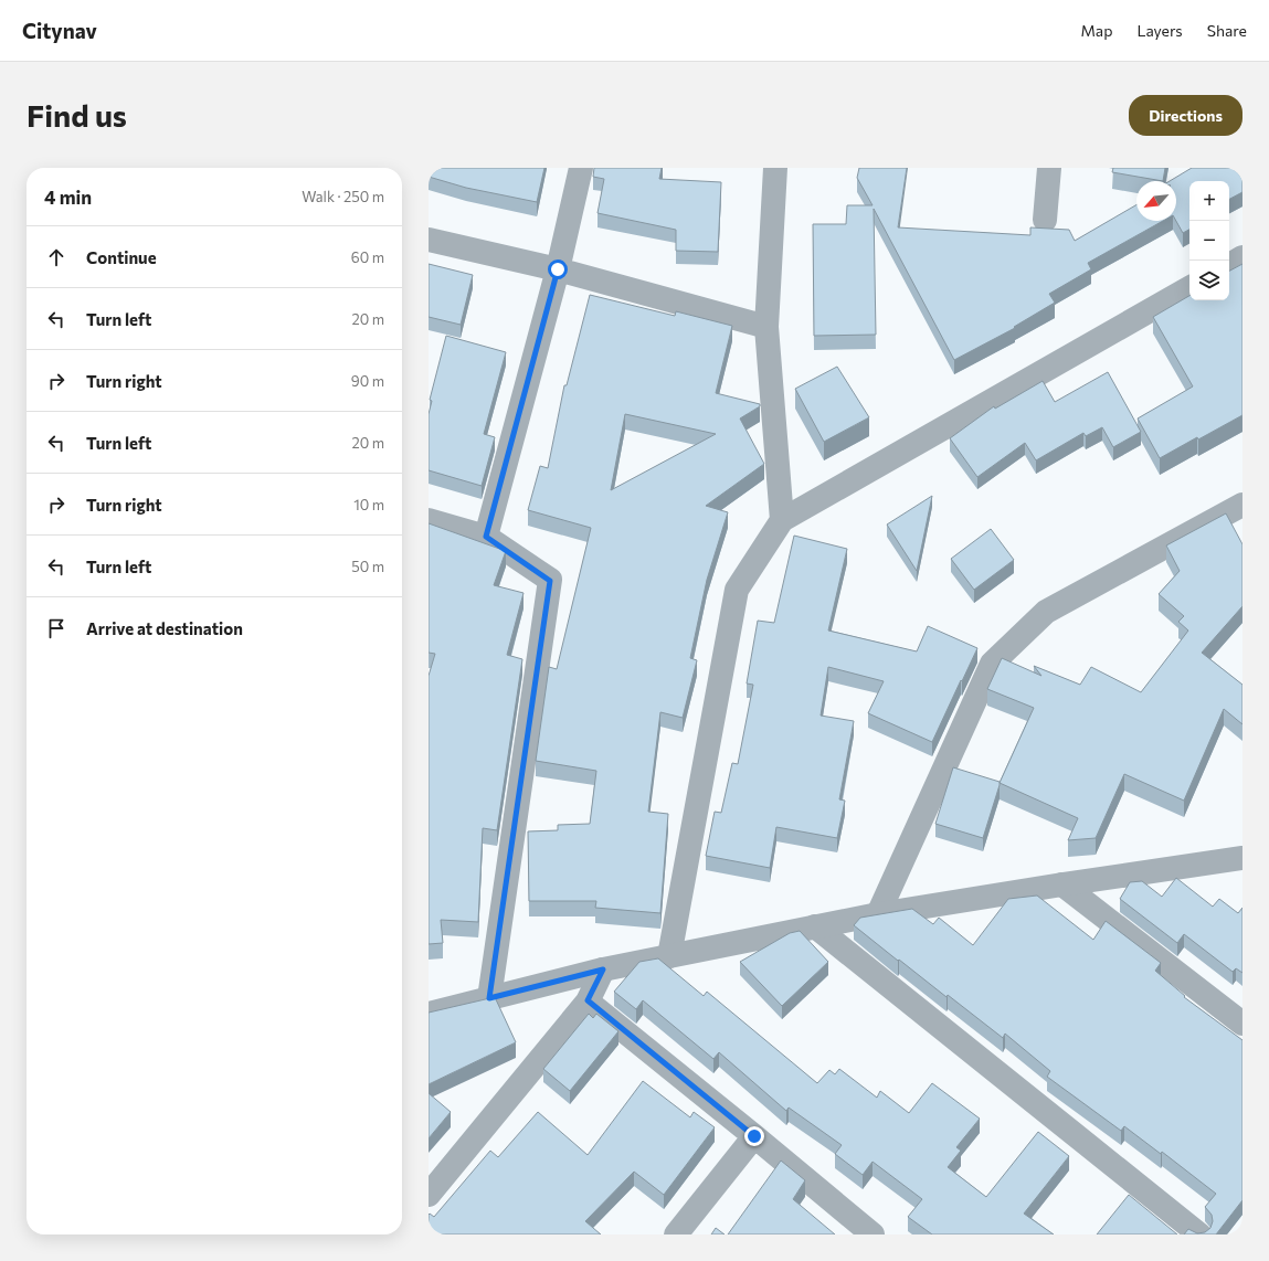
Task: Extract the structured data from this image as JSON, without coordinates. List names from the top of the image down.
{
  "north": "bottom left",
  "page": {
    "header": "Citynav",
    "nav": ["Map", "Layers", "Share"],
    "buttons": "Directions",
    "title": "Find us",
    "heading": ["4 min", "Walk · 250 m"],
    "map_buttons": ["+", "−"],
    "list": [
      ["Continue", "60 m"],
      ["Turn left", "20 m"],
      ["Turn right", "90 m"],
      ["Turn left", "20 m"],
      ["Turn right", "10 m"],
      ["Turn left", "50 m"],
      "Arrive at destination"
    ]
  }
}
